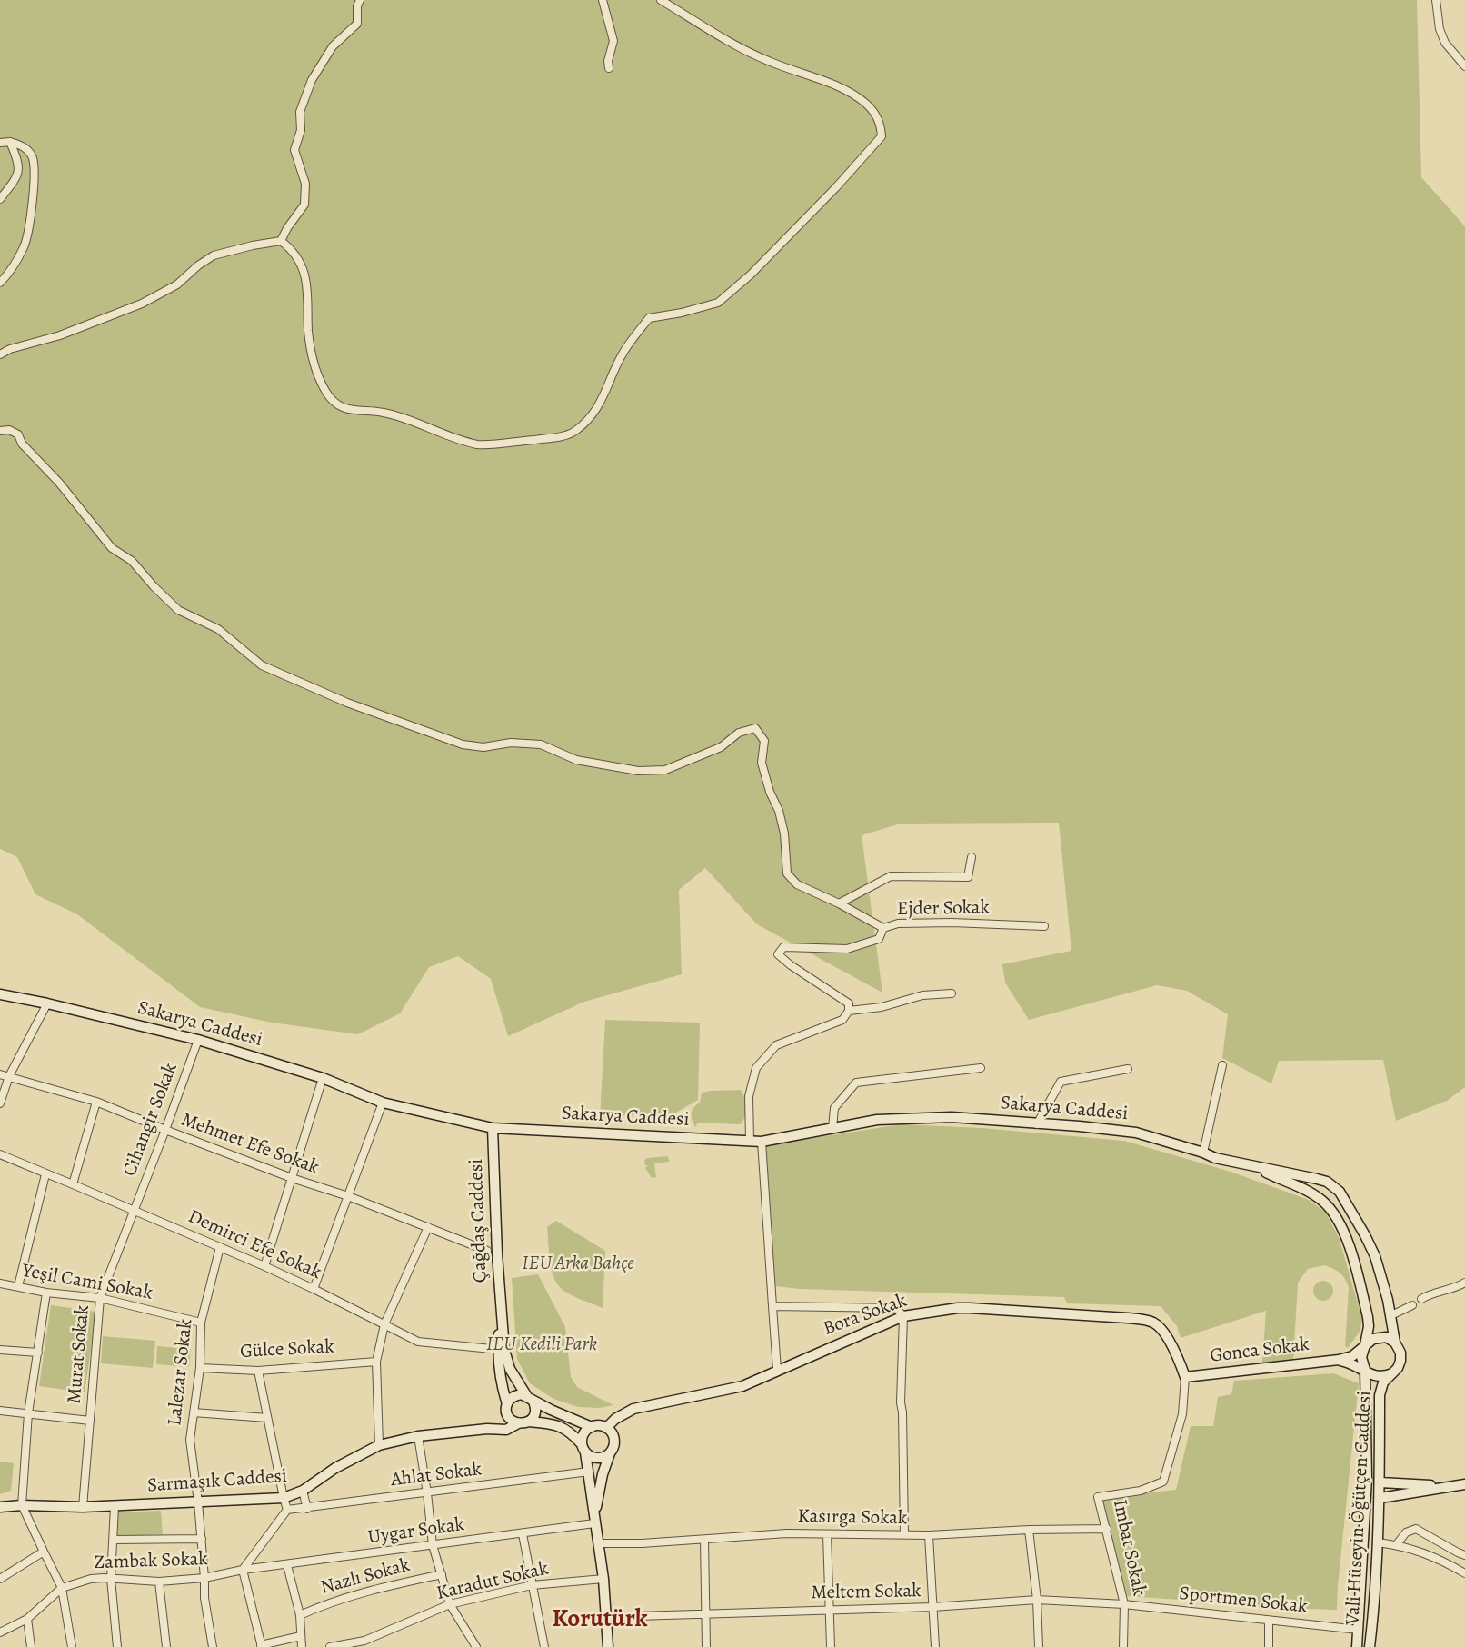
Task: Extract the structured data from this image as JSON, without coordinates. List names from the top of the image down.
{
  "streets": {
    "main road": [
      "Sakarya Caddesi",
      "Çağdaş Caddesi",
      "Bora Sokak",
      "Gonca Sokak",
      "Sarmaşık Caddesi",
      "Vali Hüseyin Öğütçen Caddesi"
    ],
    "street": [
      "Ejder Sokak",
      "Cihangir Sokak",
      "Mehmet Efe Sokak",
      "Demirci Efe Sokak",
      "Yeşil Cami Sokak",
      "Gülce Sokak",
      "Murat Sokak",
      "Lalezar Sokak",
      "Ahlat Sokak",
      "Kasırga Sokak",
      "Uygar Sokak",
      "Imbat Sokak",
      "Zambak Sokak",
      "Nazlı Sokak",
      "Karadut Sokak",
      "Meltem Sokak",
      "Sportmen Sokak"
    ]
  },
  "crossings": [
    ["Sakarya Caddesi", "Cihangir Sokak"],
    ["Sakarya Caddesi", "Çağdaş Caddesi"],
    ["Sakarya Caddesi", "Vali Hüseyin Öğütçen Caddesi"],
    ["Cihangir Sokak", "Mehmet Efe Sokak"],
    ["Cihangir Sokak", "Demirci Efe Sokak"],
    ["Cihangir Sokak", "Murat Sokak"],
    ["Çağdaş Caddesi", "Demirci Efe Sokak"],
    ["Çağdaş Caddesi", "Sarmaşık Caddesi"],
    ["Demirci Efe Sokak", "Murat Sokak"],
    ["Demirci Efe Sokak", "Lalezar Sokak"],
    ["Yeşil Cami Sokak", "Murat Sokak"],
    ["Yeşil Cami Sokak", "Lalezar Sokak"],
    ["Bora Sokak", "Gonca Sokak"],
    ["Bora Sokak", "Imbat Sokak"],
    ["Gülce Sokak", "Lalezar Sokak"],
    ["Gonca Sokak", "Imbat Sokak"],
    ["Murat Sokak", "Sarmaşık Caddesi"],
    ["Lalezar Sokak", "Sarmaşık Caddesi"],
    ["Lalezar Sokak", "Zambak Sokak"],
    ["Vali Hüseyin Öğütçen Caddesi", "Sportmen Sokak"],
    ["Kasırga Sokak", "Imbat Sokak"],
    ["Uygar Sokak", "Zambak Sokak"],
    ["Imbat Sokak", "Meltem Sokak"],
    ["Imbat Sokak", "Sportmen Sokak"],
    ["Meltem Sokak", "Sportmen Sokak"]
  ],
  "districts": ["Korutürk"],
  "parks": ["IEU Arka Bahçe", "IEU Kedili Park"]
}
